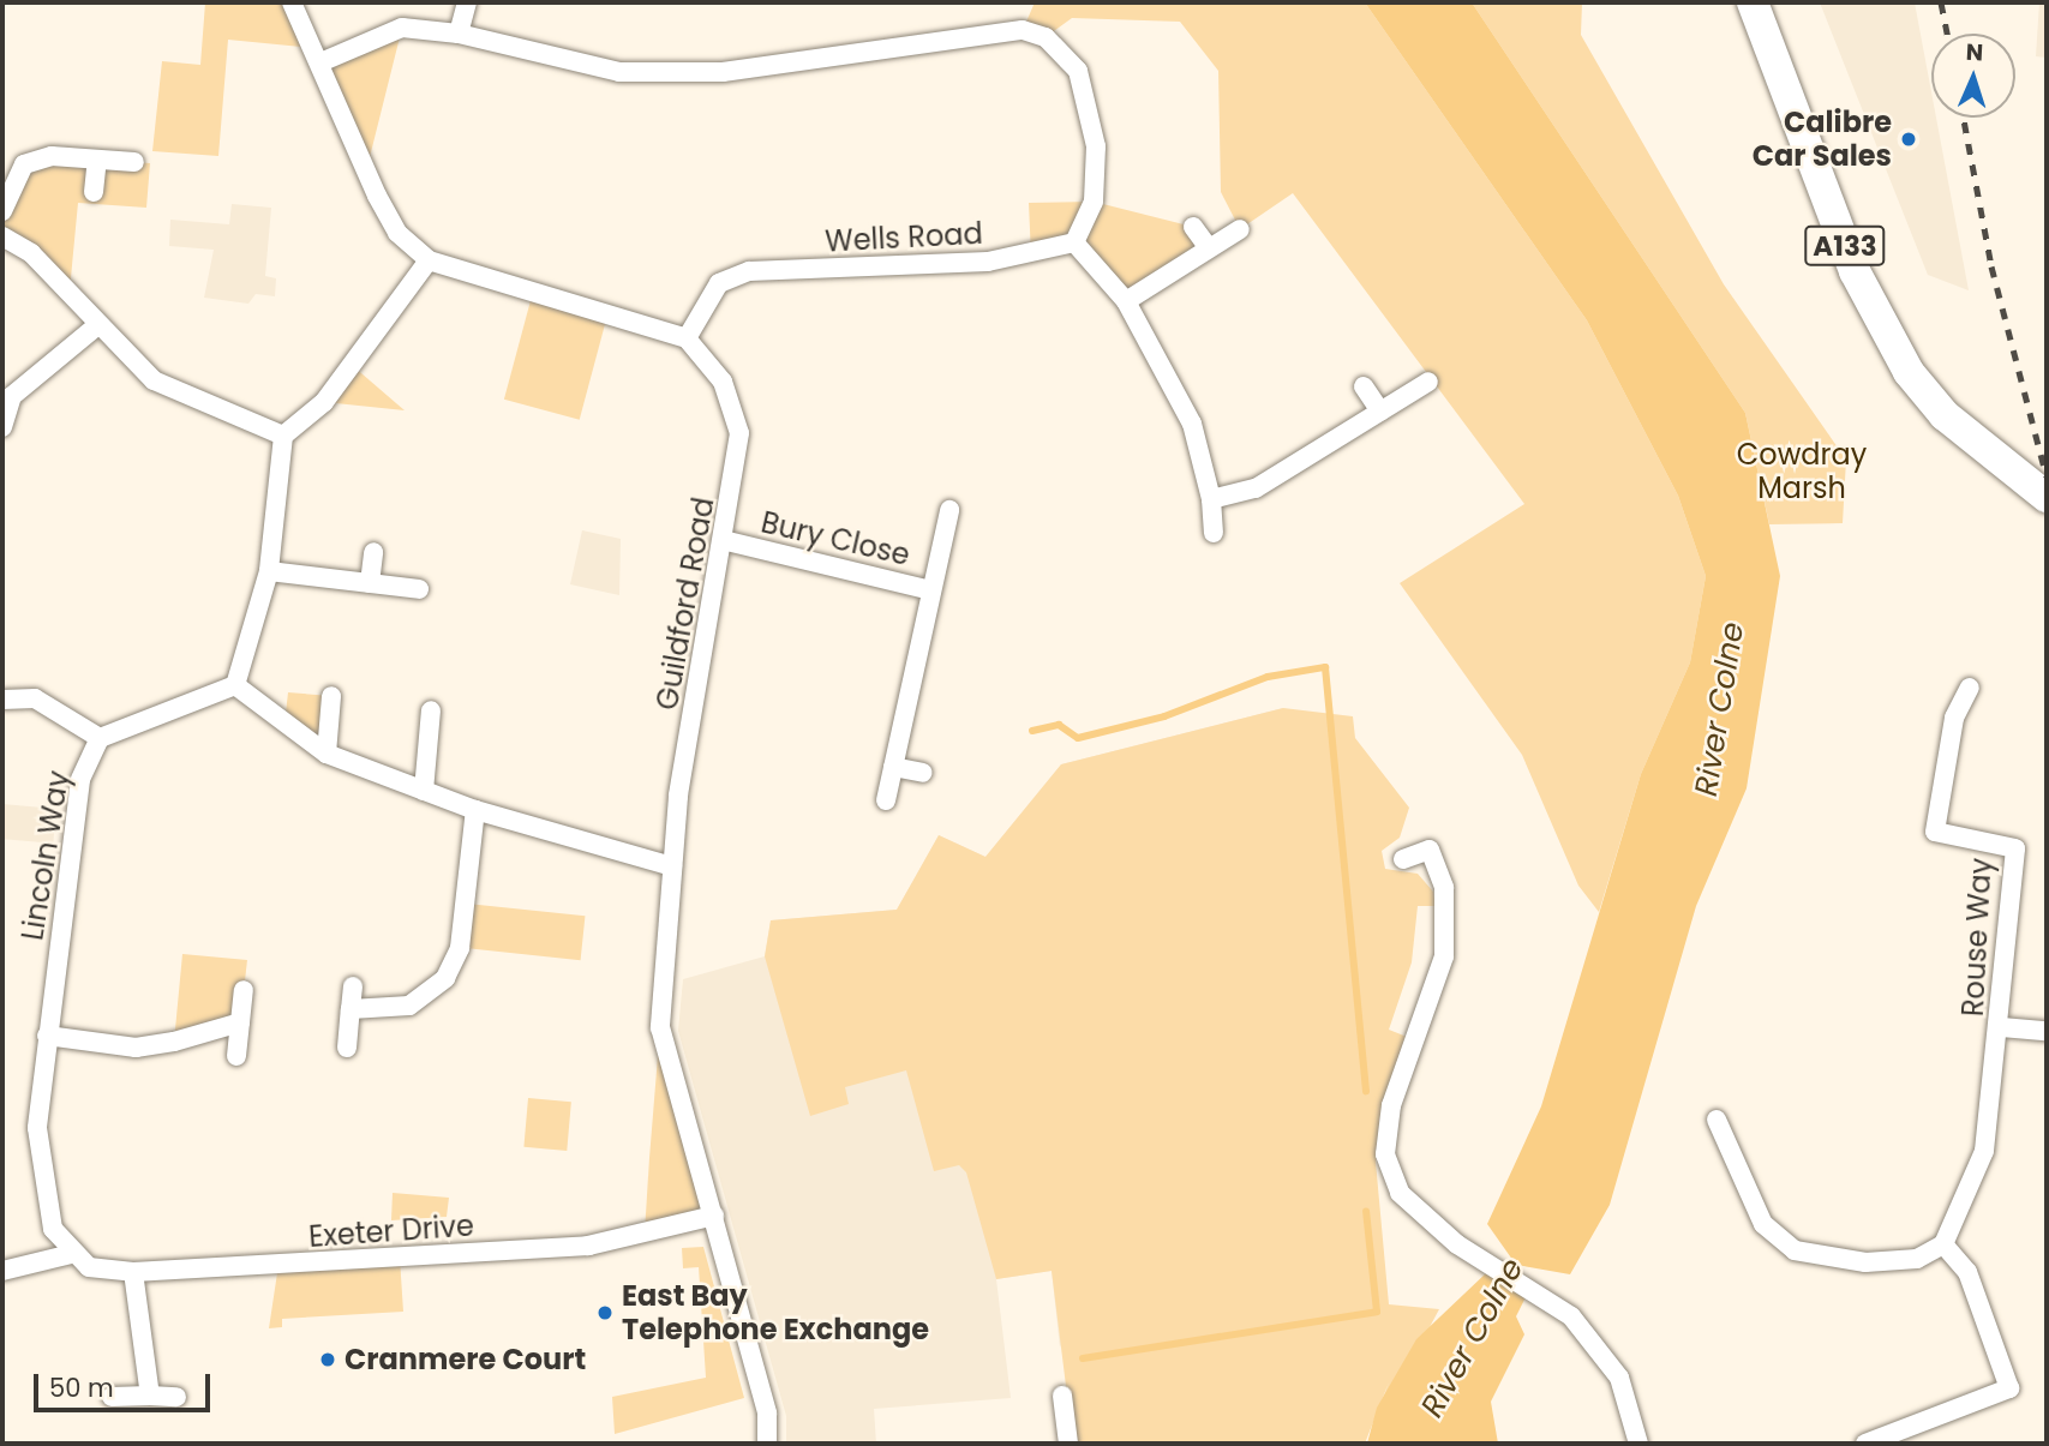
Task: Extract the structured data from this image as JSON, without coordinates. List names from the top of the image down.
{
  "streets": {
    "main road": ["A133"],
    "street": [
      "Wells Road",
      "Bury Close",
      "Guildford Road",
      "Lincoln Way",
      "Rouse Way",
      "Exeter Drive"
    ]
  },
  "crossings": [
    ["Wells Road", "Guildford Road"],
    ["Bury Close", "Guildford Road"],
    ["Guildford Road", "Exeter Drive"],
    ["Lincoln Way", "Exeter Drive"]
  ],
  "water": ["River Colne"],
  "parks": ["Cowdray Marsh"],
  "places": ["Calibre Car Sales", "East Bay Telephone Exchange", "Cranmere Court"],
  "scale_bar": "50 m",
  "north": "top"
}
